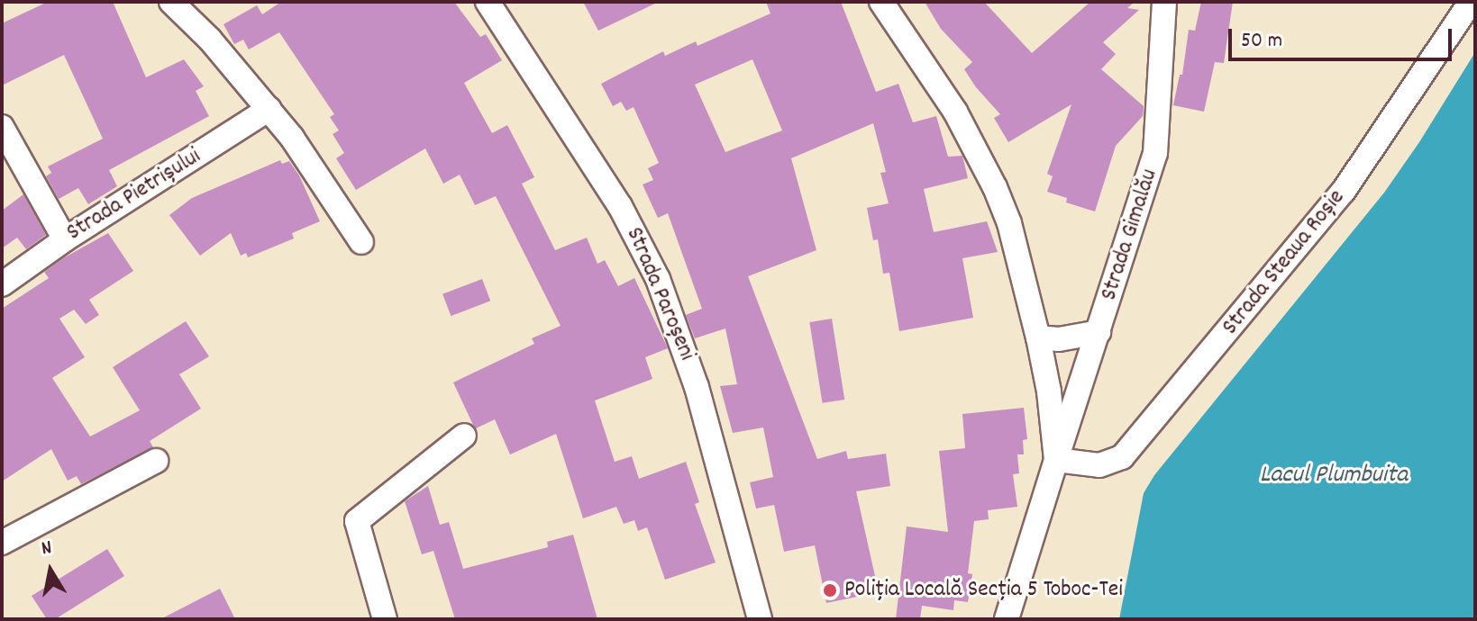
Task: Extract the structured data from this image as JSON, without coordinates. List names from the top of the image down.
{
  "streets": {
    "street": [
      "Strada Pietrișului",
      "Strada Gimalău",
      "Strada Steaua Roșie",
      "Strada Paroșeni"
    ]
  },
  "crossings": [
    ["Strada Gimalău", "Strada Steaua Roșie"]
  ],
  "water": ["Lacul Plumbuita"],
  "places": ["Poliția Locală Secția 5 Toboc-Tei"],
  "scale_bar": "50 m",
  "north": "top"
}
